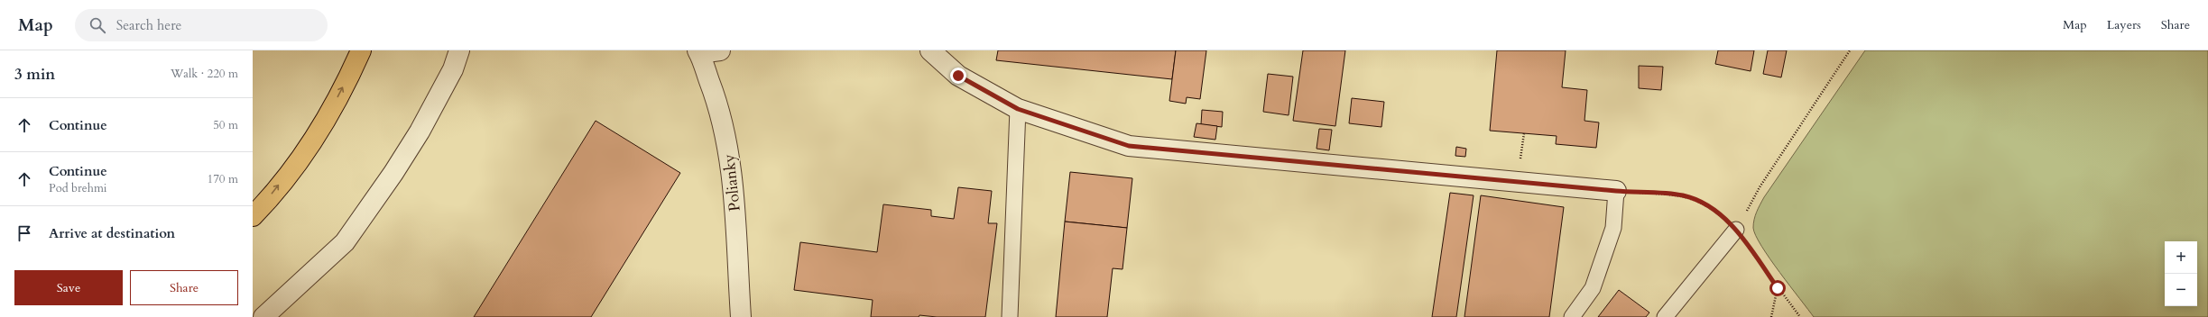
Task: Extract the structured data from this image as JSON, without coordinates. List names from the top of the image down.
{
  "streets": {
    "street": ["Polianky"]
  },
  "page": {
    "header": "Map",
    "search": "Search here",
    "nav": ["Map", "Layers", "Share"],
    "heading": ["3 min", "Walk · 220 m"],
    "list": [
      ["Continue", "50 m"],
      ["Continue", "Pod brehmi", "170 m"],
      "Arrive at destination"
    ],
    "map_buttons": ["+", "−"],
    "buttons": ["Save", "Share"]
  }
}
